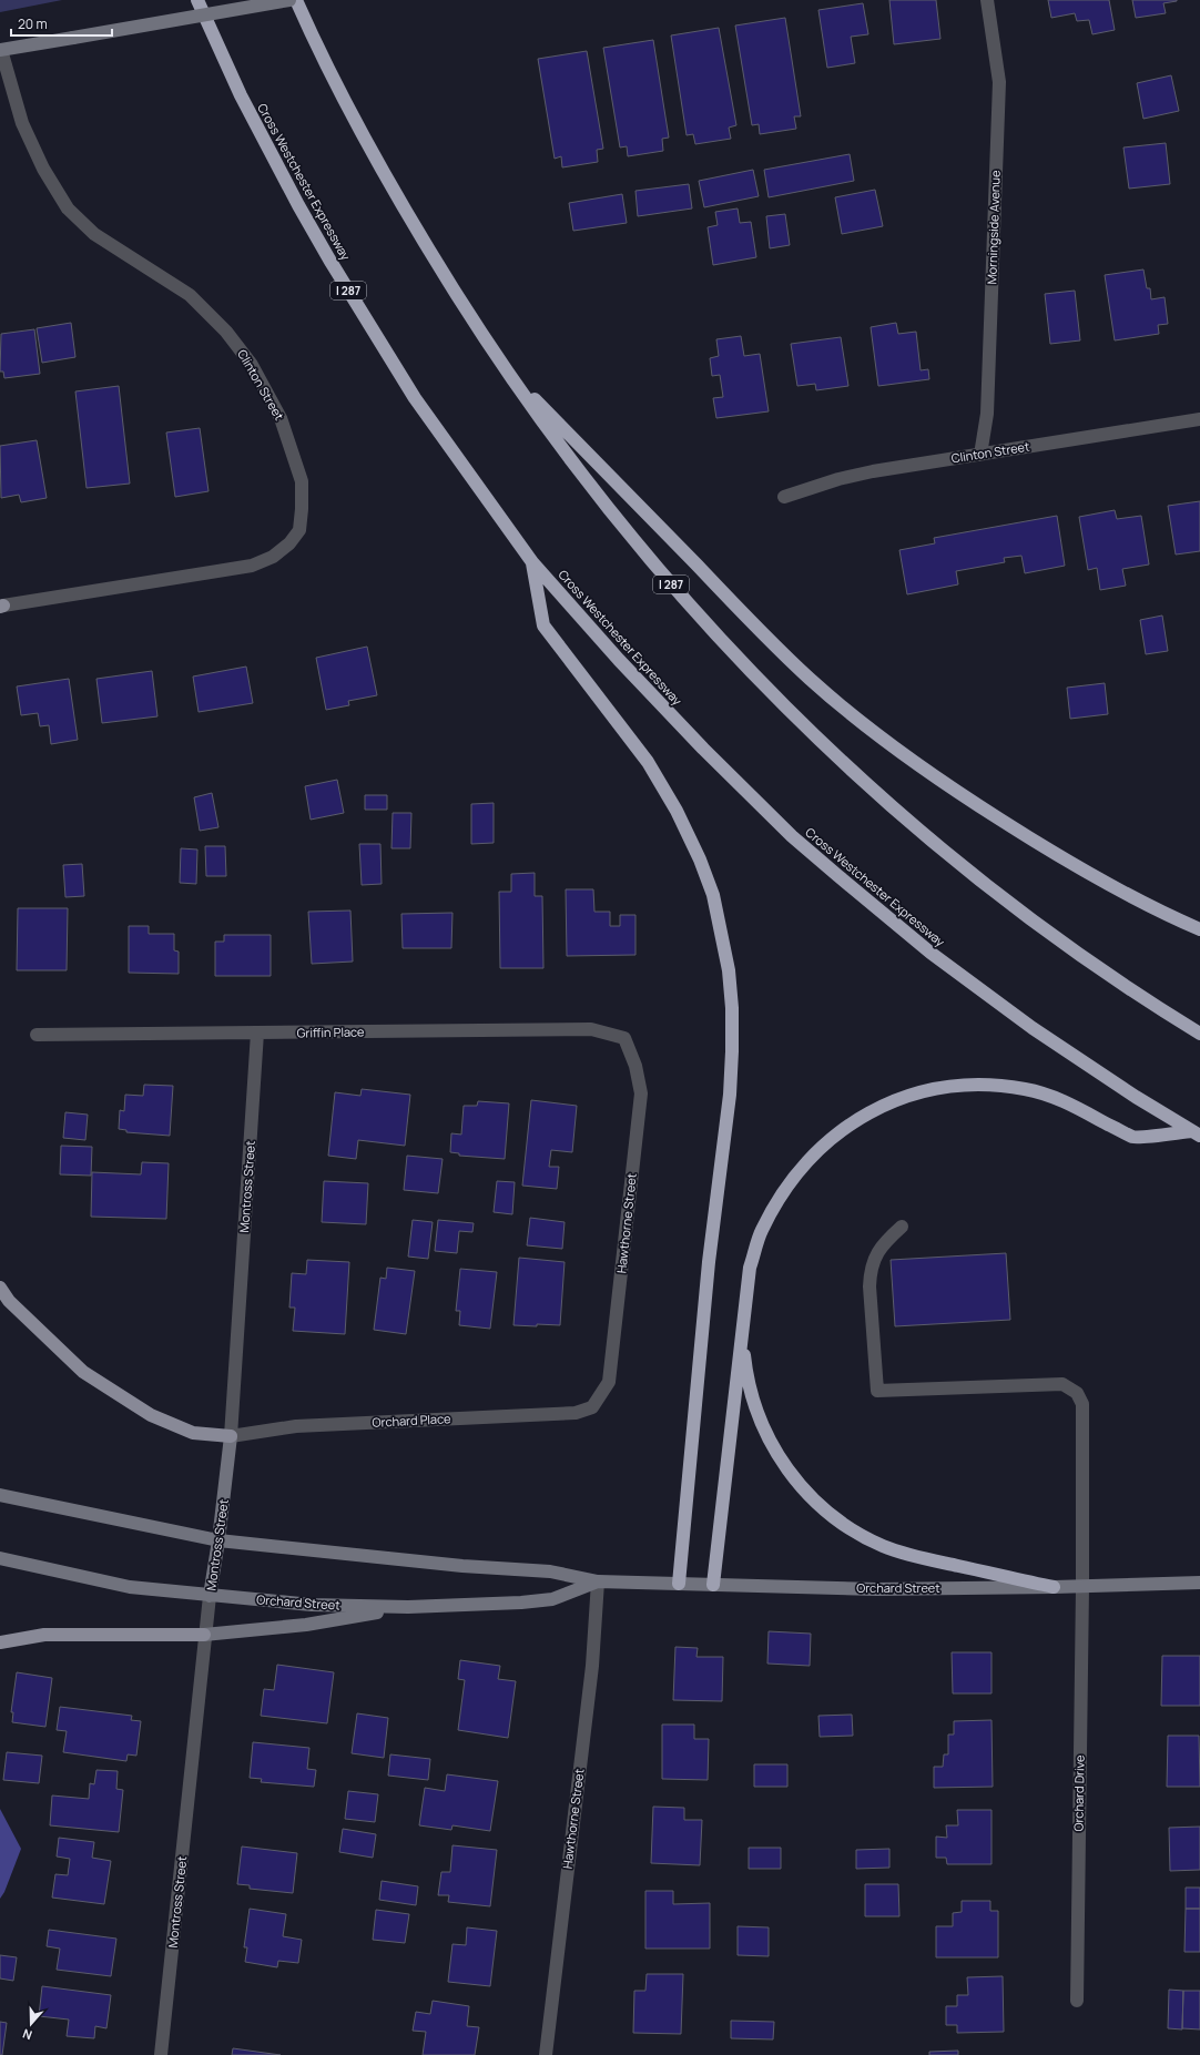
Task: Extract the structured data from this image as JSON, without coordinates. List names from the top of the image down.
{
  "streets": {
    "highway": ["Cross Westchester Expressway", "I 287"],
    "street": [
      "Morningside Avenue",
      "Clinton Street",
      "Griffin Place",
      "Montross Street",
      "Hawthorne Street",
      "Orchard Place",
      "Orchard Street",
      "Orchard Drive"
    ]
  },
  "crossings": [
    ["Morningside Avenue", "Clinton Street"],
    ["Griffin Place", "Montross Street"],
    ["Griffin Place", "Hawthorne Street"],
    ["Montross Street", "Orchard Place"],
    ["Montross Street", "Orchard Street"],
    ["Hawthorne Street", "Orchard Place"],
    ["Hawthorne Street", "Orchard Street"],
    ["Orchard Street", "Orchard Drive"]
  ],
  "scale_bar": "20 m",
  "north": "bottom"
}
